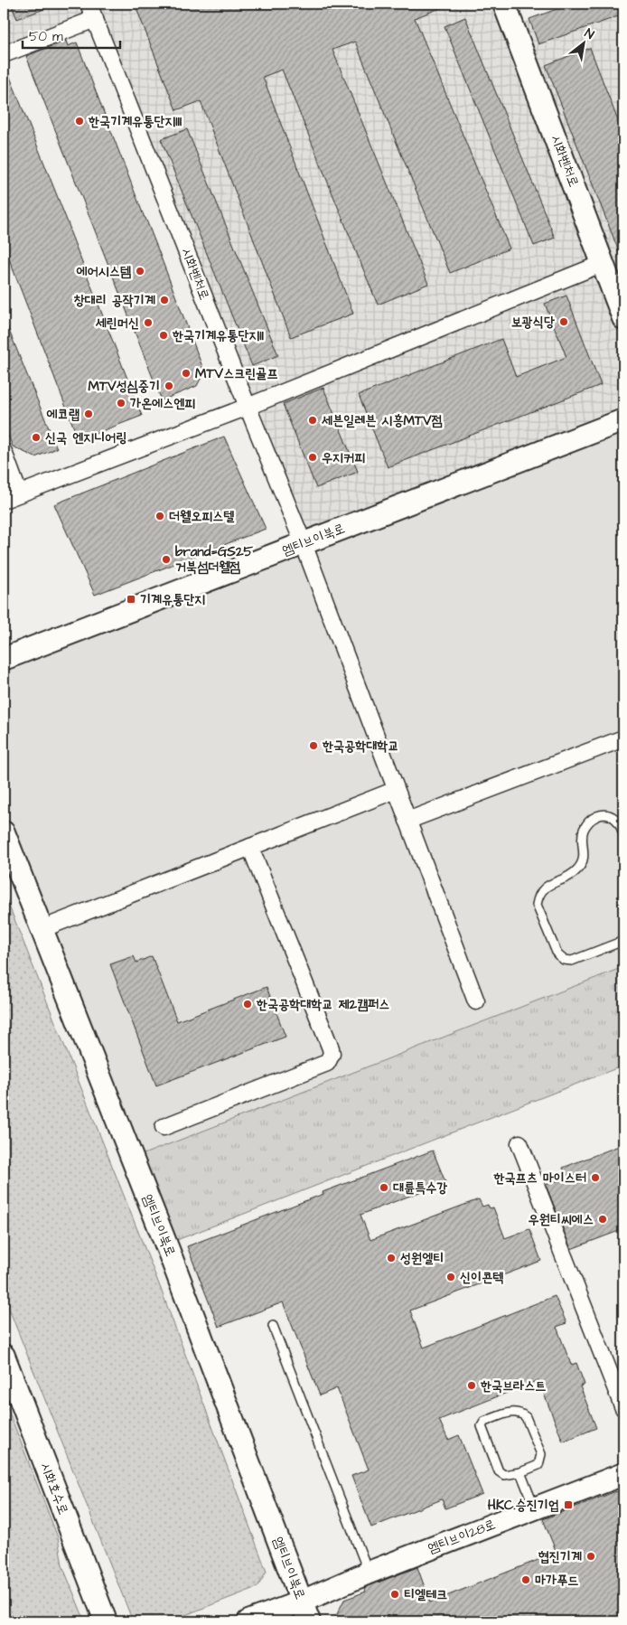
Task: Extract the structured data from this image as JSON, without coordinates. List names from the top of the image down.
{
  "streets": {
    "street": [
      "시화벤처로",
      "엠티브이북로",
      "시화호수로",
      "엠티브이28로"
    ]
  },
  "crossings": [
    ["시화벤처로", "엠티브이북로"],
    ["엠티브이북로", "엠티브이28로"]
  ],
  "places": {
    "other": [
      "한국기계유통단지III",
      "에어시스템",
      "창대리 공작기계",
      "보광식당",
      "세린머신",
      "한국기계유통단지II",
      "MTV스크린골프",
      "MTV성심중기",
      "가온에스엔피",
      "에코랩",
      "세븐일레븐 시흥MTV점",
      "신국 엔지니어링",
      "우지커피",
      "더웰오피스텔",
      "brand=GS25 거북섬더웰점",
      "한국공학대학교",
      "한국공학대학교 제2캠퍼스",
      "한국프츠 마이스터",
      "대륜특수강",
      "우원티씨에스",
      "성원엘티",
      "신이콘텍",
      "한국브라스트",
      "협진기계",
      "마가푸드",
      "티엘테크"
    ],
    "transit": ["기계유통단지", "HKC.승진기업"]
  },
  "scale_bar": "50 m",
  "north": "top right"
}
